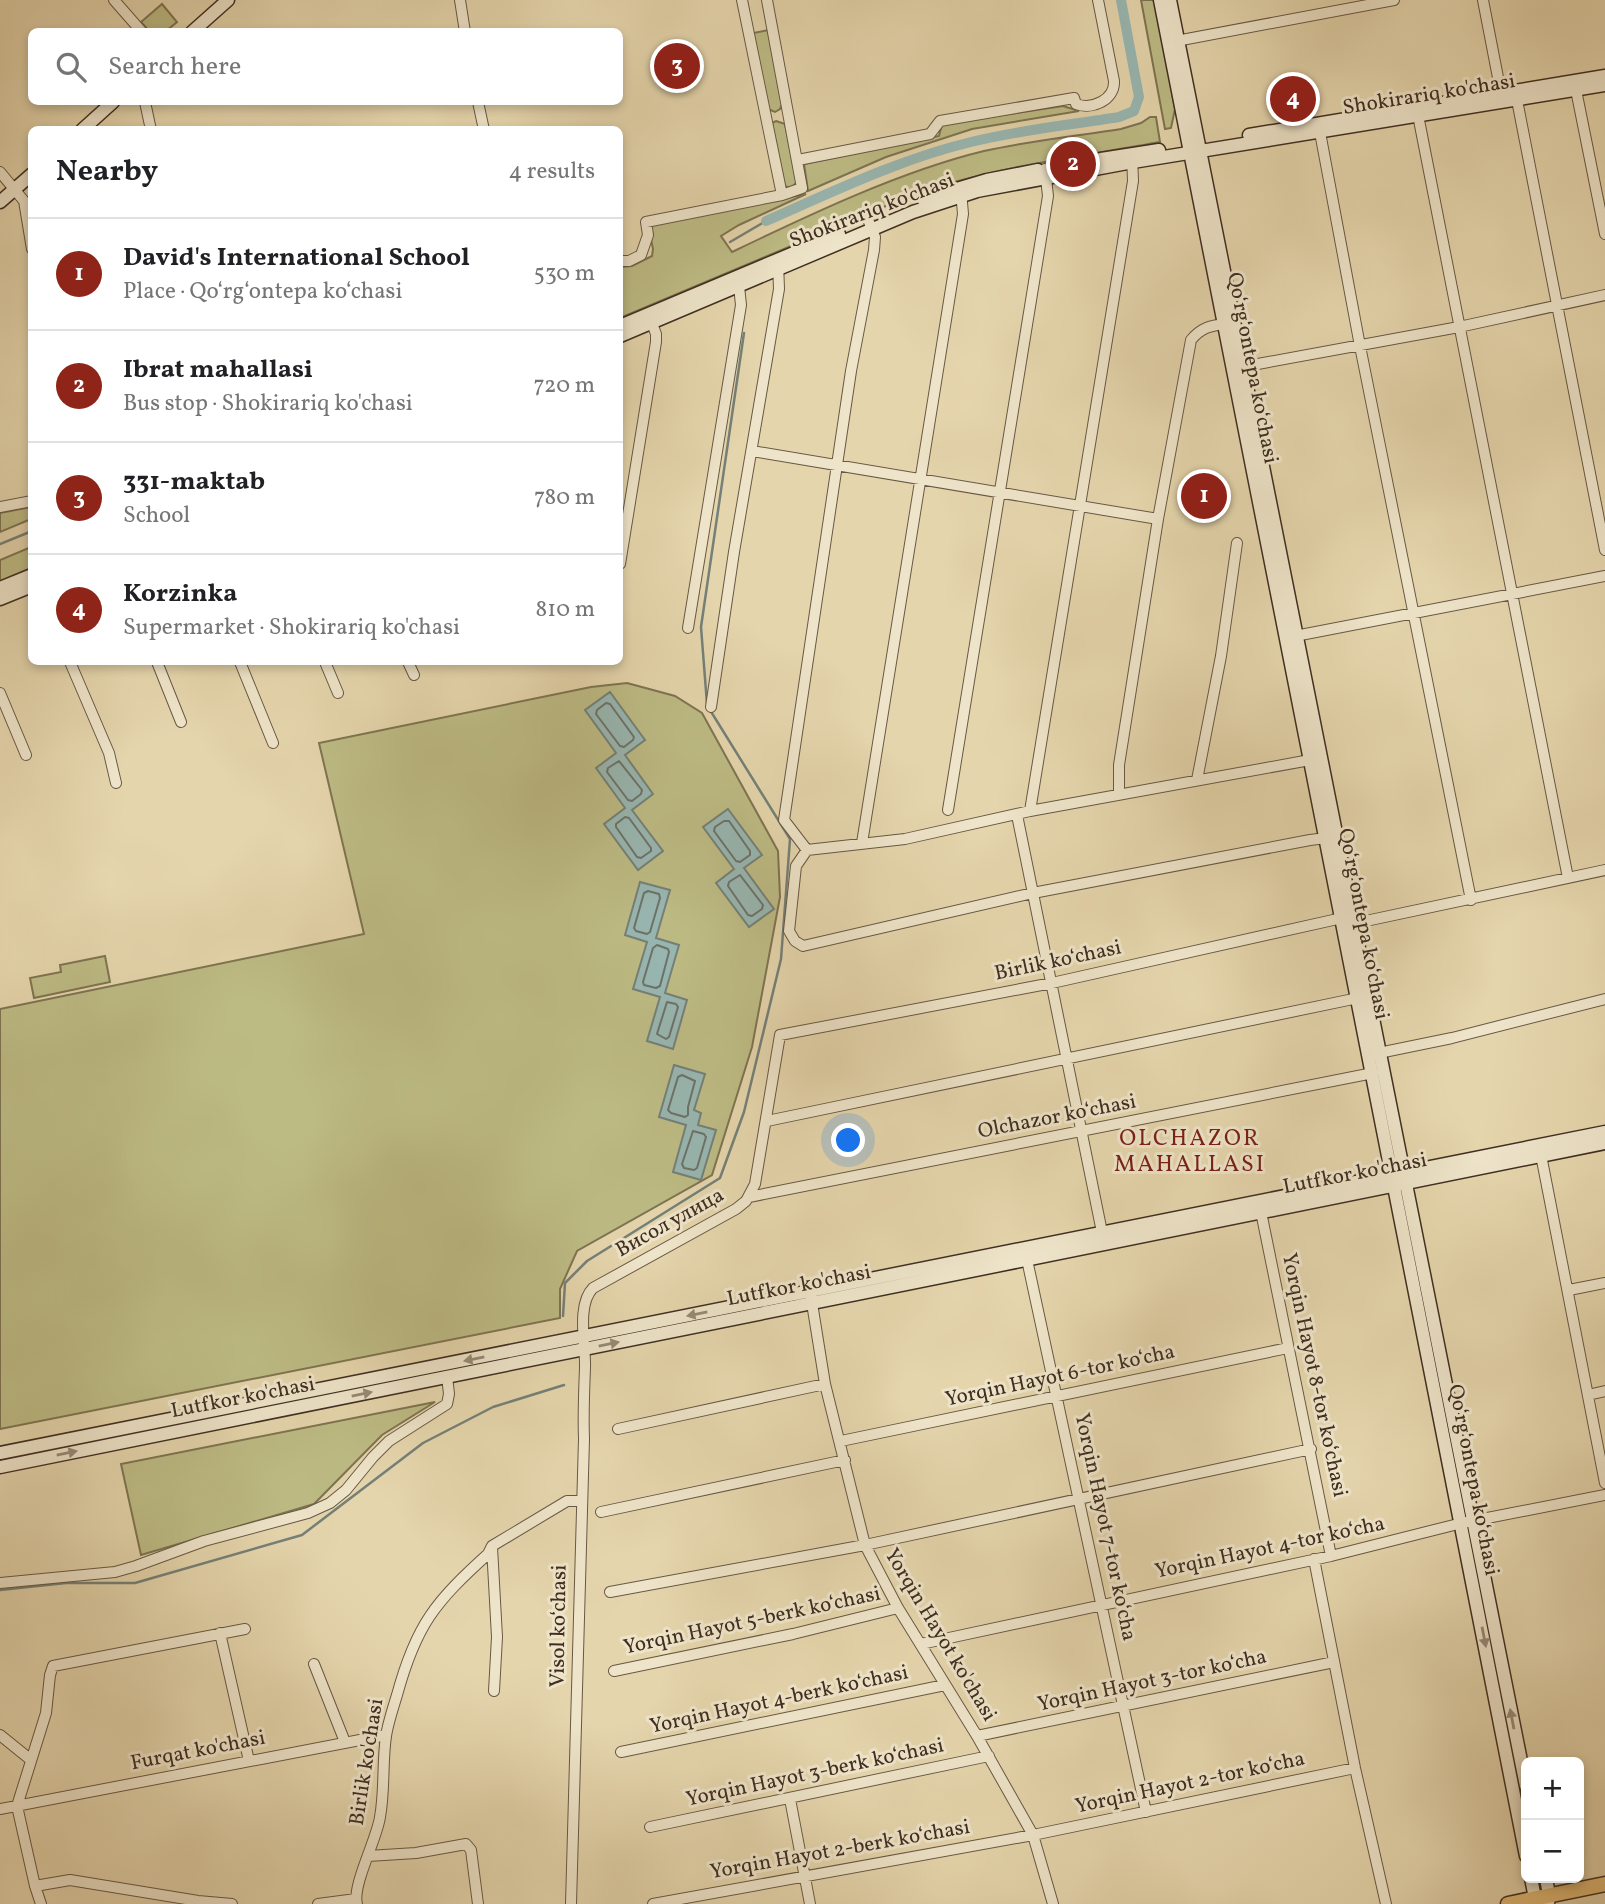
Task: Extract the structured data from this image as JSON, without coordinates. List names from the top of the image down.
{
  "streets": {
    "main road": ["Shokirariq ko'chasi", "Qoʻrgʻontepa koʻchasi", "Lutfkor ko'chasi"],
    "street": [
      "Birlik koʻchasi",
      "Olchazor koʻchasi",
      "Висол улица",
      "Yorqin Hayot 8-tor koʻchasi",
      "Yorqin Hayot 6-tor koʻcha",
      "Yorqin Hayot 7-tor koʻcha",
      "Yorqin Hayot 4-tor koʻcha",
      "Yorqin Hayot 5-berk koʻchasi",
      "Visol koʻchasi",
      "Yorqin Hayot ko'chasi",
      "Yorqin Hayot 3-tor koʻcha",
      "Yorqin Hayot 4-berk koʻchasi",
      "Furqat ko'chasi",
      "Birlik ko'chasi",
      "Yorqin Hayot 3-berk koʻchasi",
      "Yorqin Hayot 2-tor koʻcha",
      "Yorqin Hayot 2-berk koʻchasi"
    ]
  },
  "crossings": [
    ["Shokirariq ko'chasi", "Qoʻrgʻontepa koʻchasi"],
    ["Qoʻrgʻontepa koʻchasi", "Birlik koʻchasi"],
    ["Qoʻrgʻontepa koʻchasi", "Olchazor koʻchasi"],
    ["Qoʻrgʻontepa koʻchasi", "Lutfkor ko'chasi"],
    ["Qoʻrgʻontepa koʻchasi", "Yorqin Hayot 4-tor koʻcha"],
    ["Birlik koʻchasi", "Висол улица"],
    ["Olchazor koʻchasi", "Висол улица"],
    ["Lutfkor ko'chasi", "Висол улица"],
    ["Lutfkor ko'chasi", "Yorqin Hayot 8-tor koʻchasi"],
    ["Lutfkor ko'chasi", "Yorqin Hayot 7-tor koʻcha"],
    ["Lutfkor ko'chasi", "Visol koʻchasi"],
    ["Lutfkor ko'chasi", "Yorqin Hayot ko'chasi"],
    ["Висол улица", "Visol koʻchasi"],
    ["Yorqin Hayot 8-tor koʻchasi", "Yorqin Hayot 6-tor koʻcha"],
    ["Yorqin Hayot 8-tor koʻchasi", "Yorqin Hayot 4-tor koʻcha"],
    ["Yorqin Hayot 6-tor koʻcha", "Yorqin Hayot 7-tor koʻcha"],
    ["Yorqin Hayot 6-tor koʻcha", "Yorqin Hayot ko'chasi"],
    ["Yorqin Hayot 7-tor koʻcha", "Yorqin Hayot 4-tor koʻcha"],
    ["Yorqin Hayot 7-tor koʻcha", "Yorqin Hayot 3-tor koʻcha"],
    ["Yorqin Hayot 7-tor koʻcha", "Yorqin Hayot 2-tor koʻcha"],
    ["Yorqin Hayot 4-tor koʻcha", "Yorqin Hayot ko'chasi"],
    ["Yorqin Hayot 5-berk koʻchasi", "Yorqin Hayot ko'chasi"],
    ["Visol koʻchasi", "Birlik ko'chasi"],
    ["Yorqin Hayot ko'chasi", "Yorqin Hayot 3-tor koʻcha"],
    ["Yorqin Hayot ko'chasi", "Yorqin Hayot 4-berk koʻchasi"],
    ["Yorqin Hayot ko'chasi", "Yorqin Hayot 3-berk koʻchasi"],
    ["Yorqin Hayot ko'chasi", "Yorqin Hayot 2-tor koʻcha"],
    ["Yorqin Hayot ko'chasi", "Yorqin Hayot 2-berk koʻchasi"],
    ["Furqat ko'chasi", "Birlik ko'chasi"],
    ["Yorqin Hayot 2-tor koʻcha", "Yorqin Hayot 2-berk koʻchasi"]
  ],
  "districts": ["OLCHAZOR MAHALLASI"],
  "page": {
    "search": "Search here",
    "pins": [
      "3",
      "4",
      "2",
      "1"
    ],
    "heading": ["Nearby", "4 results"],
    "list": [
      {
        "mark": "1",
        "name": "David's International School",
        "note": "Place · Qoʻrgʻontepa koʻchasi",
        "value": "530 m"
      },
      {
        "mark": "2",
        "name": "Ibrat mahallasi",
        "note": "Bus stop · Shokirariq ko'chasi",
        "value": "720 m"
      },
      {
        "mark": "3",
        "name": "331-maktab",
        "note": "School",
        "value": "780 m"
      },
      {
        "mark": "4",
        "name": "Korzinka",
        "note": "Supermarket · Shokirariq ko'chasi",
        "value": "810 m"
      }
    ],
    "map_buttons": ["+", "−"]
  }
}
